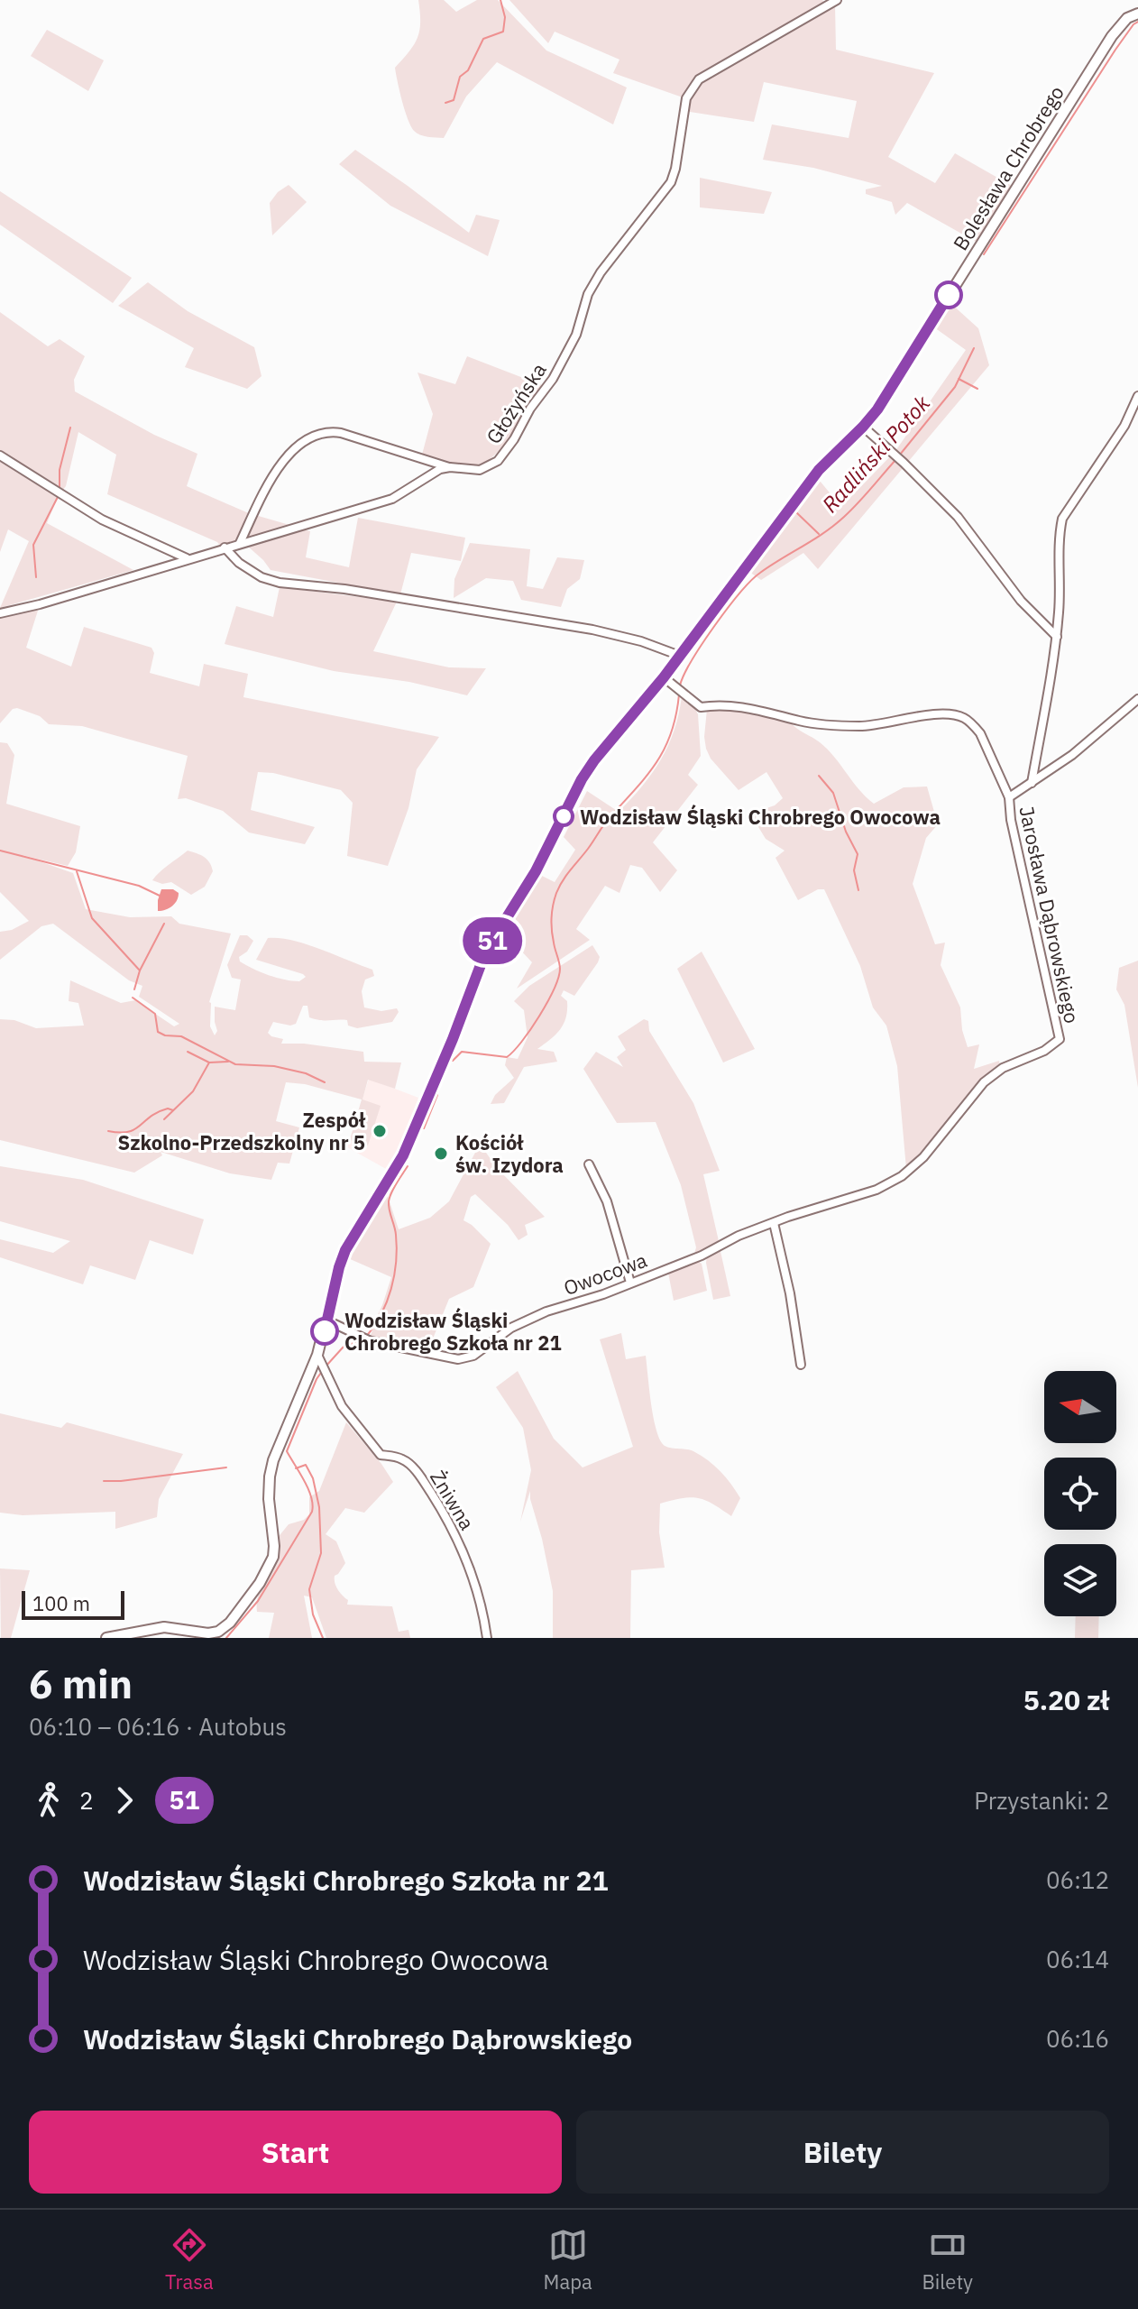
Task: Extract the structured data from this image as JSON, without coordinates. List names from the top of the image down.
{
  "streets": {
    "street": [
      "Bolesława Chrobrego",
      "Głożyńska",
      "Jarosława Dąbrowskiego",
      "Owocowa",
      "Żniwna"
    ]
  },
  "crossings": [
    ["Bolesława Chrobrego", "Jarosława Dąbrowskiego"],
    ["Bolesława Chrobrego", "Owocowa"],
    ["Bolesława Chrobrego", "Żniwna"],
    ["Jarosława Dąbrowskiego", "Owocowa"]
  ],
  "water": ["Radliński Potok"],
  "places": [
    "Wodzisław Śląski Chrobrego Owocowa",
    "Zespół Szkolno-Przedszkolny nr 5",
    "Kościół św. Izydora",
    "Wodzisław Śląski Chrobrego Szkoła nr 21"
  ],
  "lines": ["bus line 51"],
  "scale_bar": "100 m",
  "north": "left",
  "page": {
    "on_map": "51",
    "scale": "100 m",
    "heading": ["6 min", "06:10 – 06:16 · Autobus", "5.20 zł"],
    "legs": ["2", "51", "Przystanki: 2"],
    "list": [
      {
        "name": "Wodzisław Śląski Chrobrego Szkoła nr 21",
        "value": "06:12"
      },
      {
        "name": "Wodzisław Śląski Chrobrego Owocowa",
        "value": "06:14"
      },
      {
        "name": "Wodzisław Śląski Chrobrego Dąbrowskiego",
        "value": "06:16"
      }
    ],
    "buttons": ["Start", "Bilety"],
    "tabs": ["Trasa", "Mapa", "Bilety"]
  }
}
